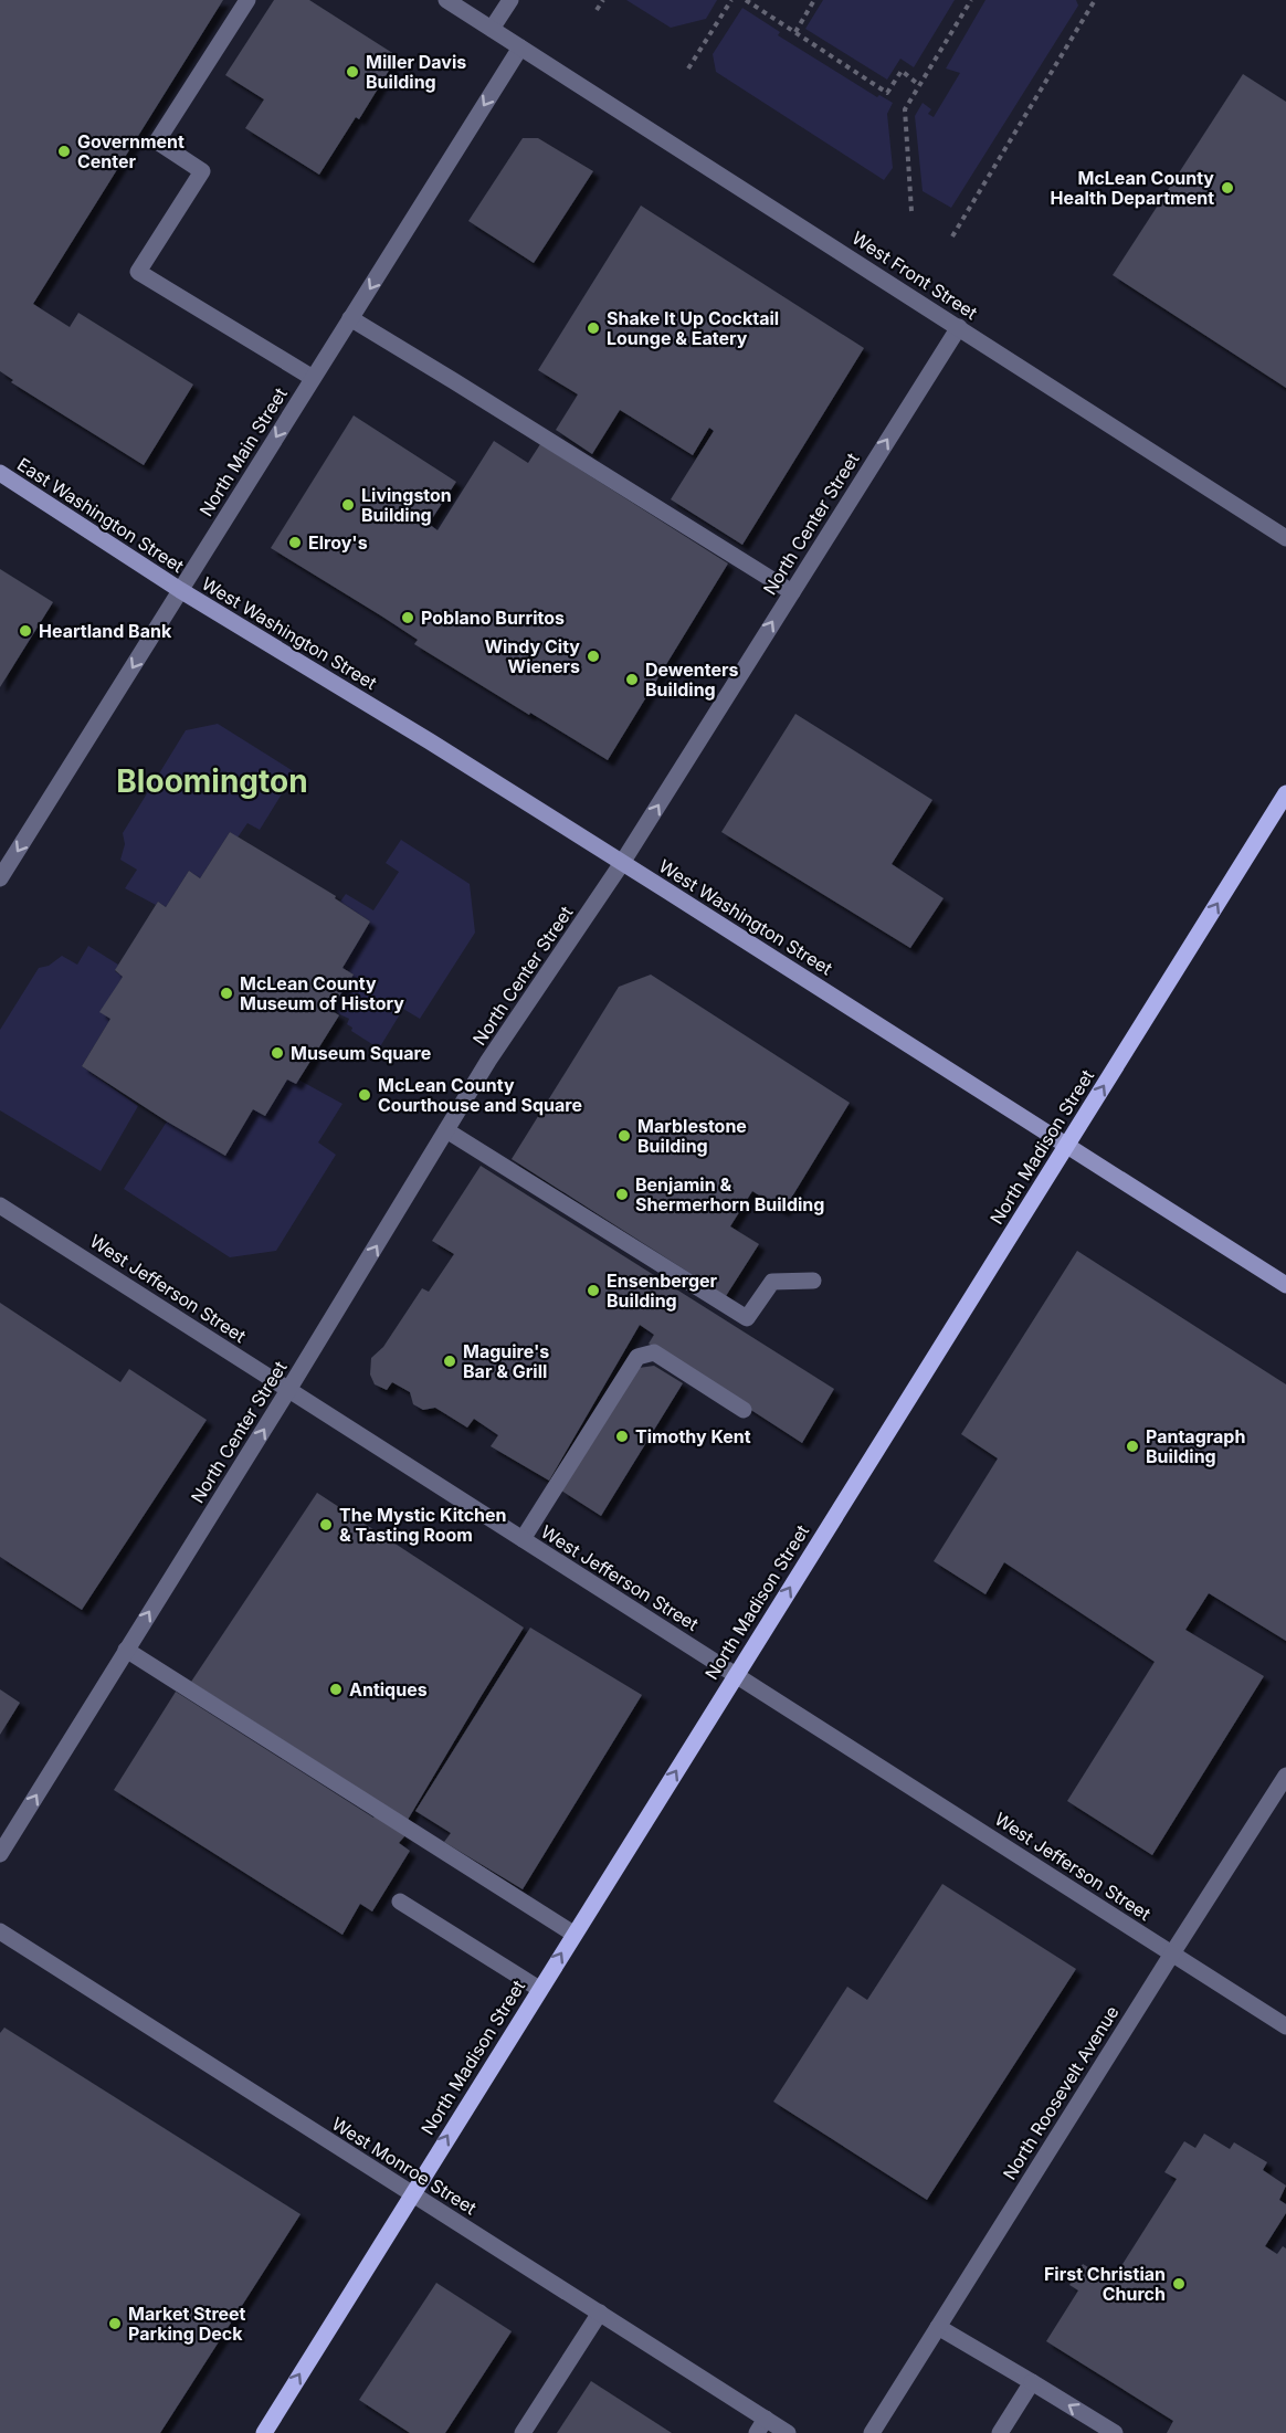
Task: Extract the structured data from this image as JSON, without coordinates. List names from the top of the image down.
{
  "streets": {
    "main road": ["East Washington Street", "West Washington Street", "North Madison Street"],
    "street": [
      "West Front Street",
      "North Main Street",
      "North Center Street",
      "West Jefferson Street",
      "North Roosevelt Avenue",
      "West Monroe Street"
    ]
  },
  "crossings": [
    ["West Front Street", "North Main Street"],
    ["West Front Street", "North Center Street"],
    ["North Main Street", "East Washington Street"],
    ["North Main Street", "West Washington Street"],
    ["East Washington Street", "West Washington Street"],
    ["North Center Street", "West Washington Street"],
    ["North Center Street", "West Jefferson Street"],
    ["West Washington Street", "North Madison Street"],
    ["North Madison Street", "West Jefferson Street"],
    ["North Madison Street", "West Monroe Street"],
    ["West Jefferson Street", "North Roosevelt Avenue"]
  ],
  "one_way": ["North Main Street", "North Center Street", "North Madison Street"],
  "districts": ["Bloomington"],
  "places": [
    "Miller Davis Building",
    "Government Center",
    "McLean County Health Department",
    "Shake It Up Cocktail Lounge & Eatery",
    "Livingston Building",
    "Elroy's",
    "Poblano Burritos",
    "Heartland Bank",
    "Windy City Wieners",
    "Dewenters Building",
    "McLean County Museum of History",
    "Museum Square",
    "McLean County Courthouse and Square",
    "Marblestone Building",
    "Benjamin & Shermerhorn Building",
    "Ensenberger Building",
    "Maguire's Bar & Grill",
    "Timothy Kent",
    "Pantagraph Building",
    "The Mystic Kitchen & Tasting Room",
    "Antiques",
    "First Christian Church",
    "Market Street Parking Deck"
  ]
}
